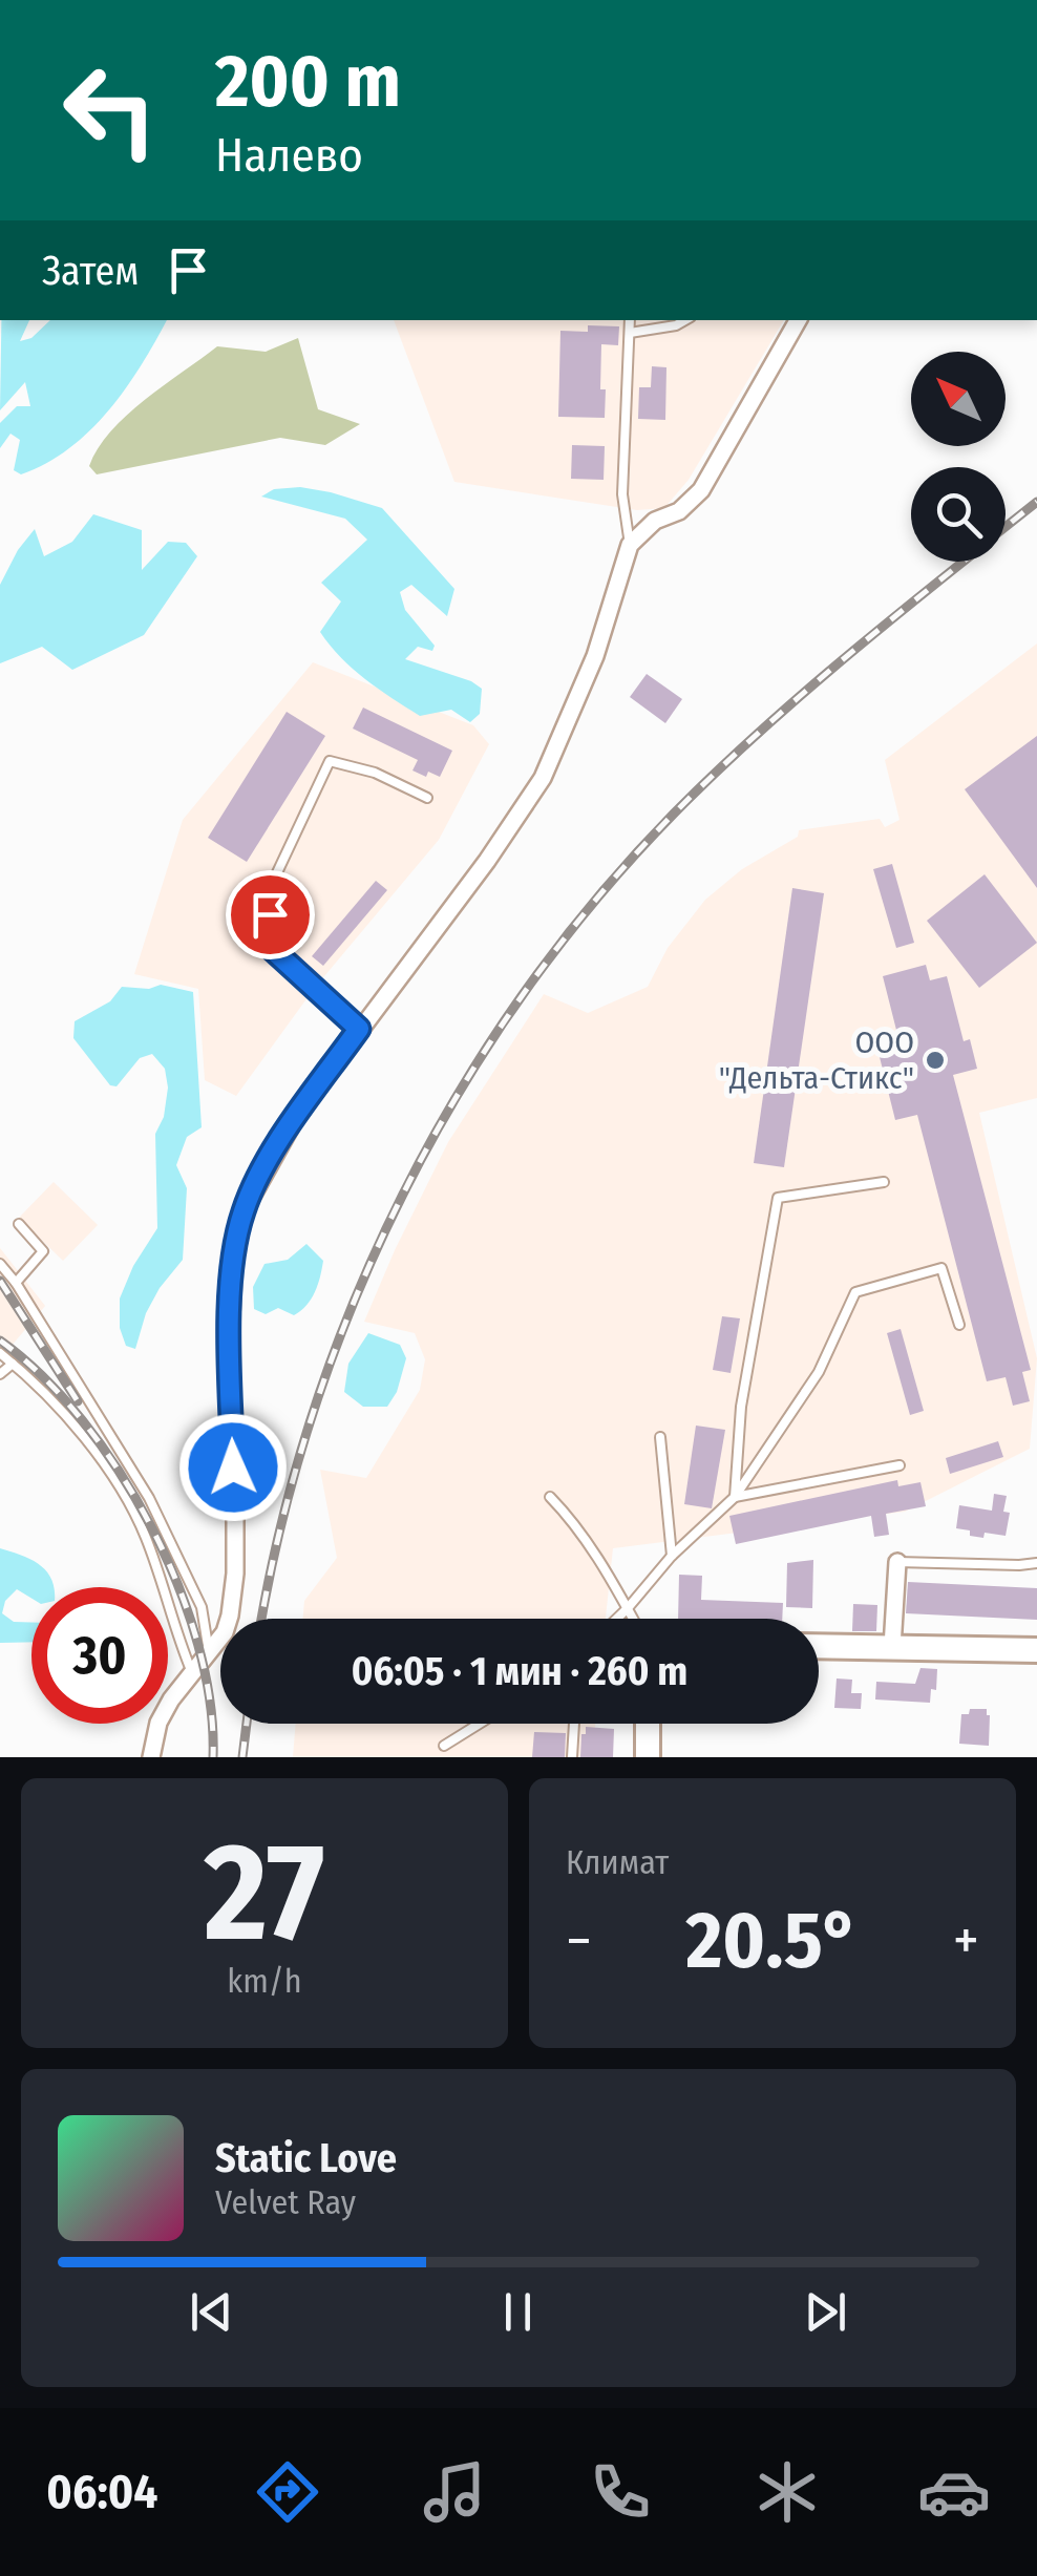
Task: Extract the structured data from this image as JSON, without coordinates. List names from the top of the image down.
{
  "places": ["ООО \"Дельта-Стикс\""],
  "north": "top left",
  "page": {
    "turn": ["200 m", "Налево"],
    "then": "Затем",
    "limit": "30",
    "trip": "06:05 · 1 мин · 260 m",
    "tile": [
      ["27", "km/h"],
      "Климат"
    ],
    "heat": ["−", "20.5°", "+"],
    "song": ["Static Love", "Velvet Ray"],
    "tabs": "06:04"
  }
}
